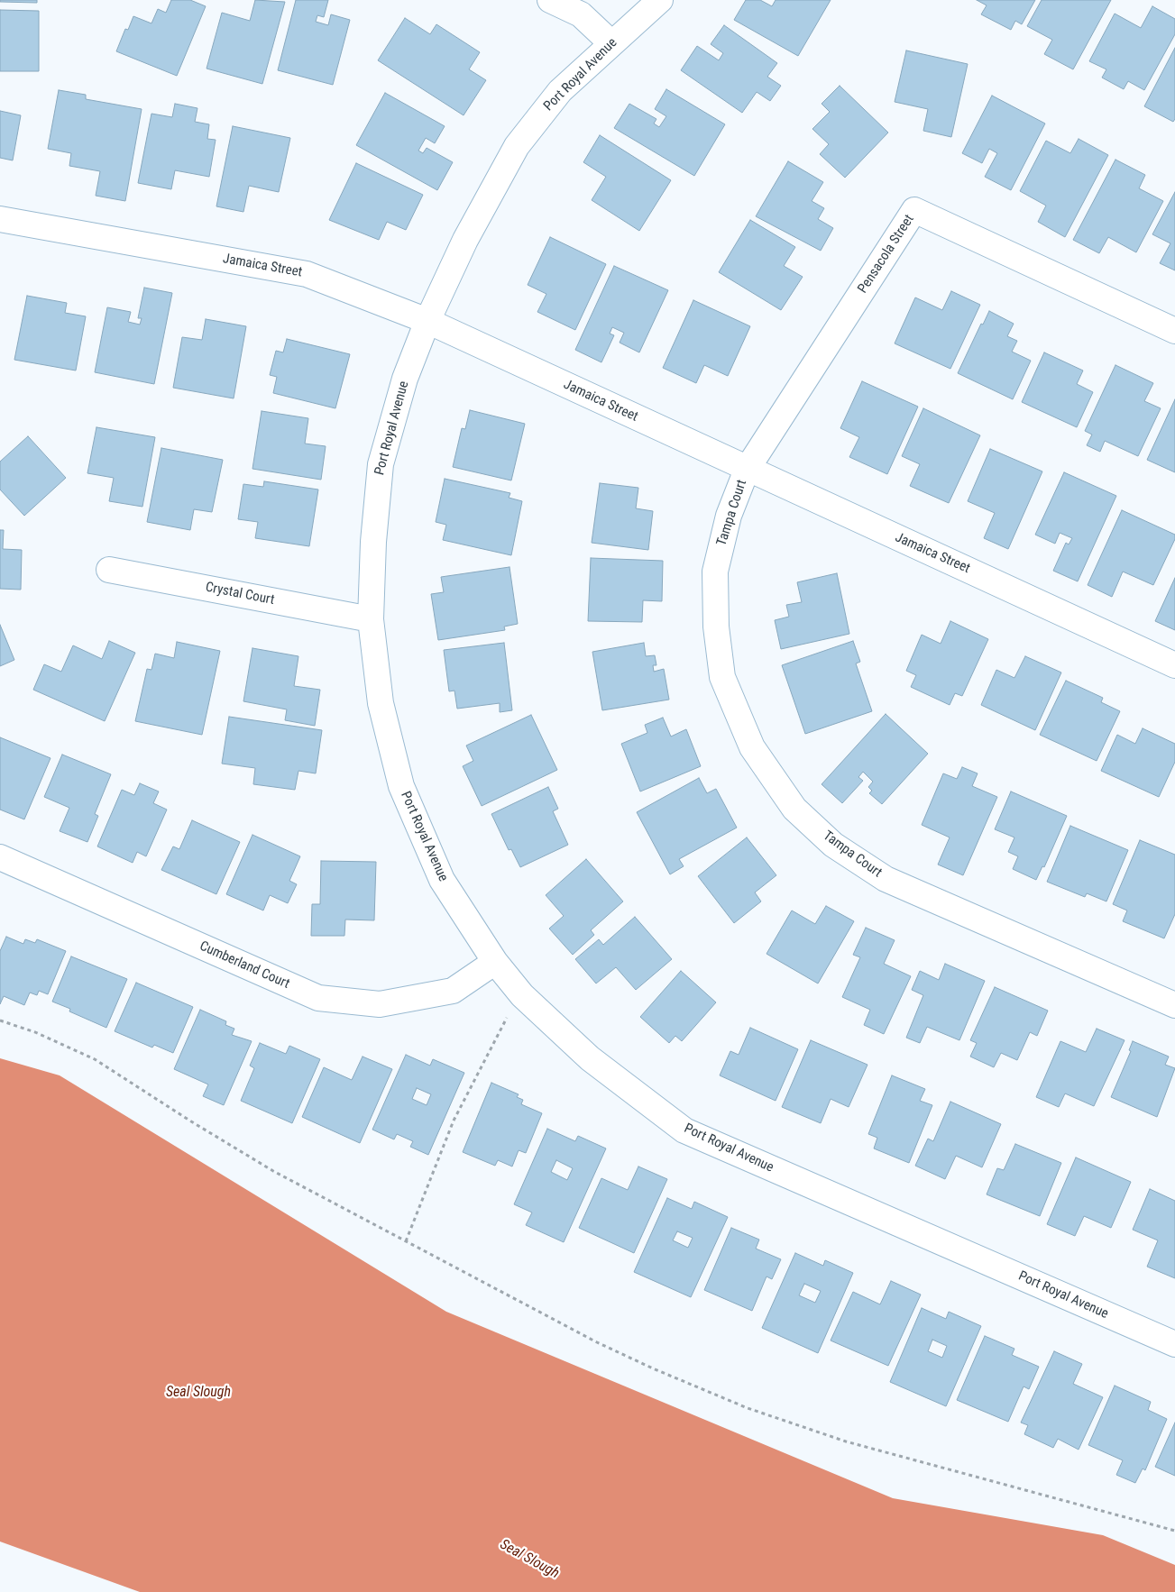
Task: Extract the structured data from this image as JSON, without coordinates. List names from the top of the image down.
{
  "streets": {
    "street": [
      "Port Royal Avenue",
      "Pensacola Street",
      "Jamaica Street",
      "Tampa Court",
      "Crystal Court",
      "Cumberland Court"
    ]
  },
  "crossings": [
    ["Port Royal Avenue", "Jamaica Street"],
    ["Port Royal Avenue", "Crystal Court"],
    ["Port Royal Avenue", "Cumberland Court"],
    ["Pensacola Street", "Jamaica Street"],
    ["Pensacola Street", "Tampa Court"],
    ["Jamaica Street", "Tampa Court"]
  ],
  "water": ["Seal Slough"]
}
